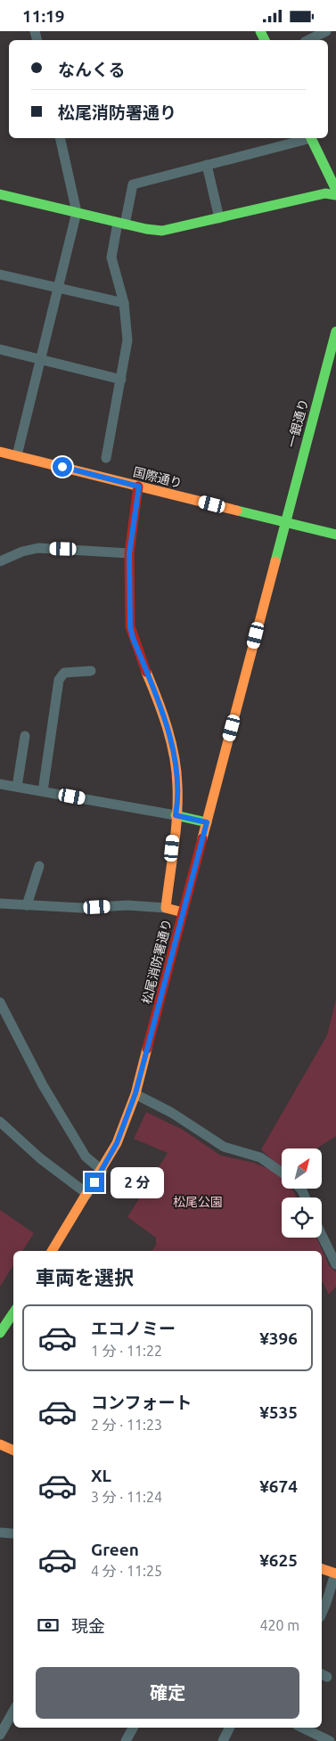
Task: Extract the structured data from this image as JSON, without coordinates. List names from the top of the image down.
{
  "streets": {
    "street": ["一銀通り", "国際通り", "松尾消防署通り"]
  },
  "crossings": [
    ["一銀通り", "国際通り"],
    ["一銀通り", "松尾消防署通り"],
    ["国際通り", "松尾消防署通り"]
  ],
  "parks": ["松尾公園"],
  "north": "top right",
  "page": {
    "status": "11:19",
    "banner": ["なんくる", "松尾消防署通り"],
    "bubble": "2 分",
    "heading": "車両を選択",
    "list": [
      {
        "name": "エコノミー",
        "note": "1 分 · 11:22",
        "value": "¥396"
      },
      {
        "name": "コンフォート",
        "note": "2 分 · 11:23",
        "value": "¥535"
      },
      {
        "name": "XL",
        "note": "3 分 · 11:24",
        "value": "¥674"
      },
      {
        "name": "Green",
        "note": "4 分 · 11:25",
        "value": "¥625"
      }
    ],
    "pay": ["現金", "420 m"],
    "buttons": "確定"
  }
}
